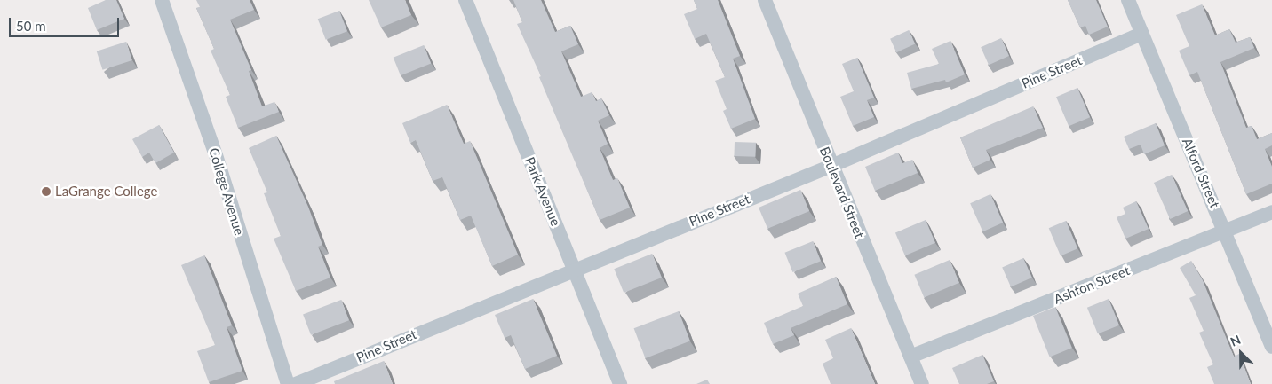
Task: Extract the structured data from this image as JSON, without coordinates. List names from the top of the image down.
{
  "streets": {
    "street": [
      "Pine Street",
      "Alford Street",
      "College Avenue",
      "Park Avenue",
      "Boulevard Street",
      "Ashton Street"
    ]
  },
  "crossings": [
    ["Pine Street", "Alford Street"],
    ["Pine Street", "Park Avenue"],
    ["Pine Street", "Boulevard Street"],
    ["Alford Street", "Ashton Street"],
    ["Boulevard Street", "Ashton Street"]
  ],
  "places": ["LaGrange College"],
  "scale_bar": "50 m",
  "north": "top left"
}
